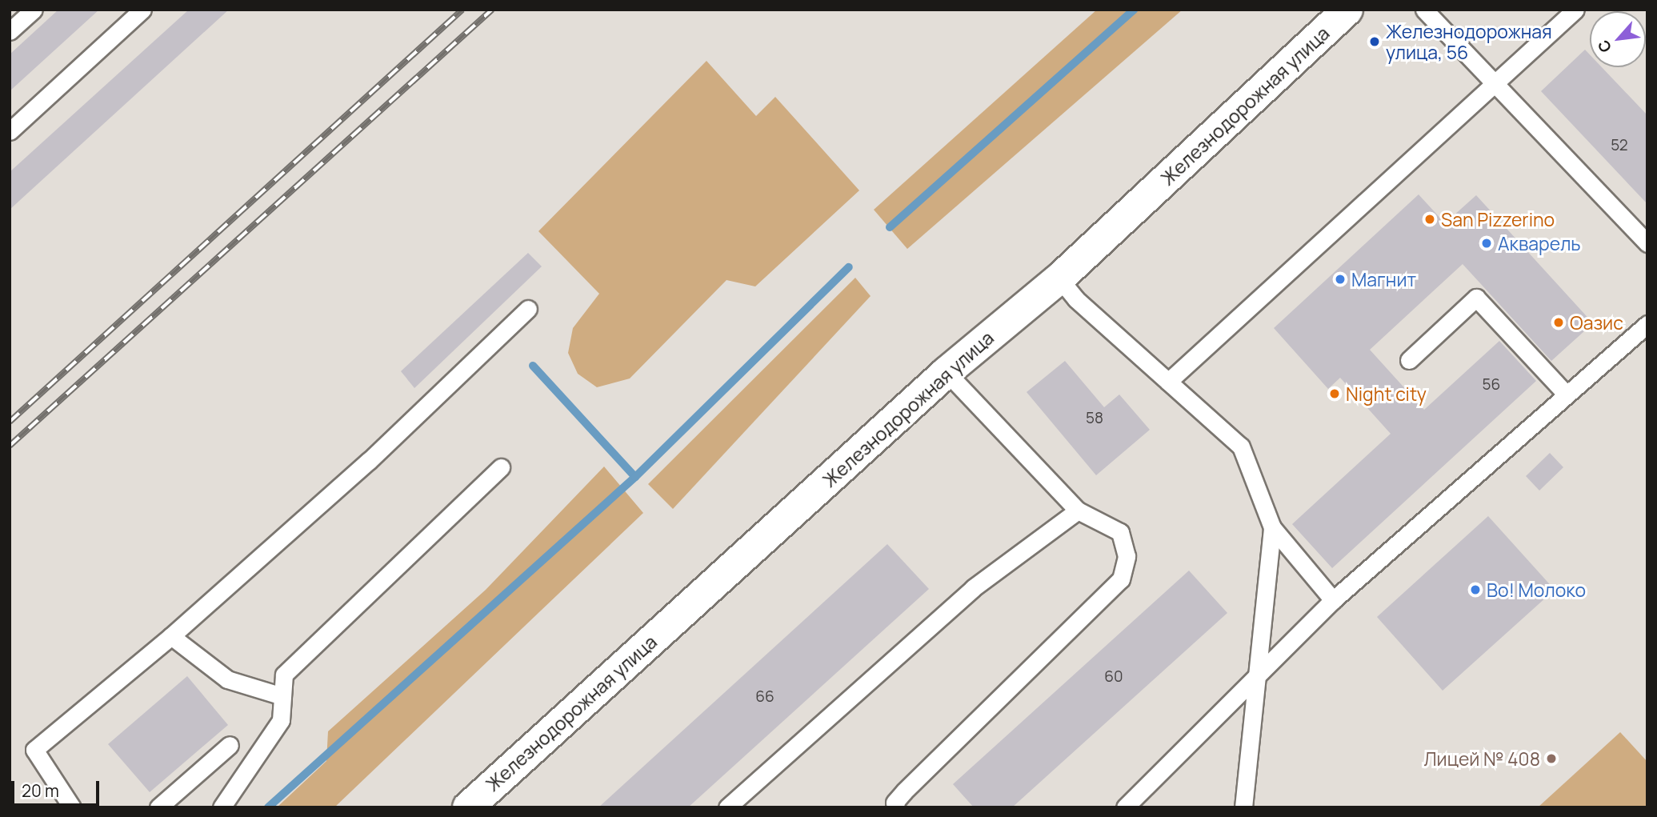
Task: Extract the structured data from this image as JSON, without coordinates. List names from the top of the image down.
{
  "streets": {
    "street": ["Железнодорожная улица"]
  },
  "places": [
    "Железнодорожная улица, 56",
    "San Pizzerino",
    "Акварель",
    "Магнит",
    "Оазис",
    "Night city",
    "Во! Молоко",
    "Лицей № 408"
  ],
  "house_numbers": [
    "52",
    "56",
    "58",
    "60",
    "66"
  ],
  "scale_bar": "20 m",
  "north": "bottom left"
}
